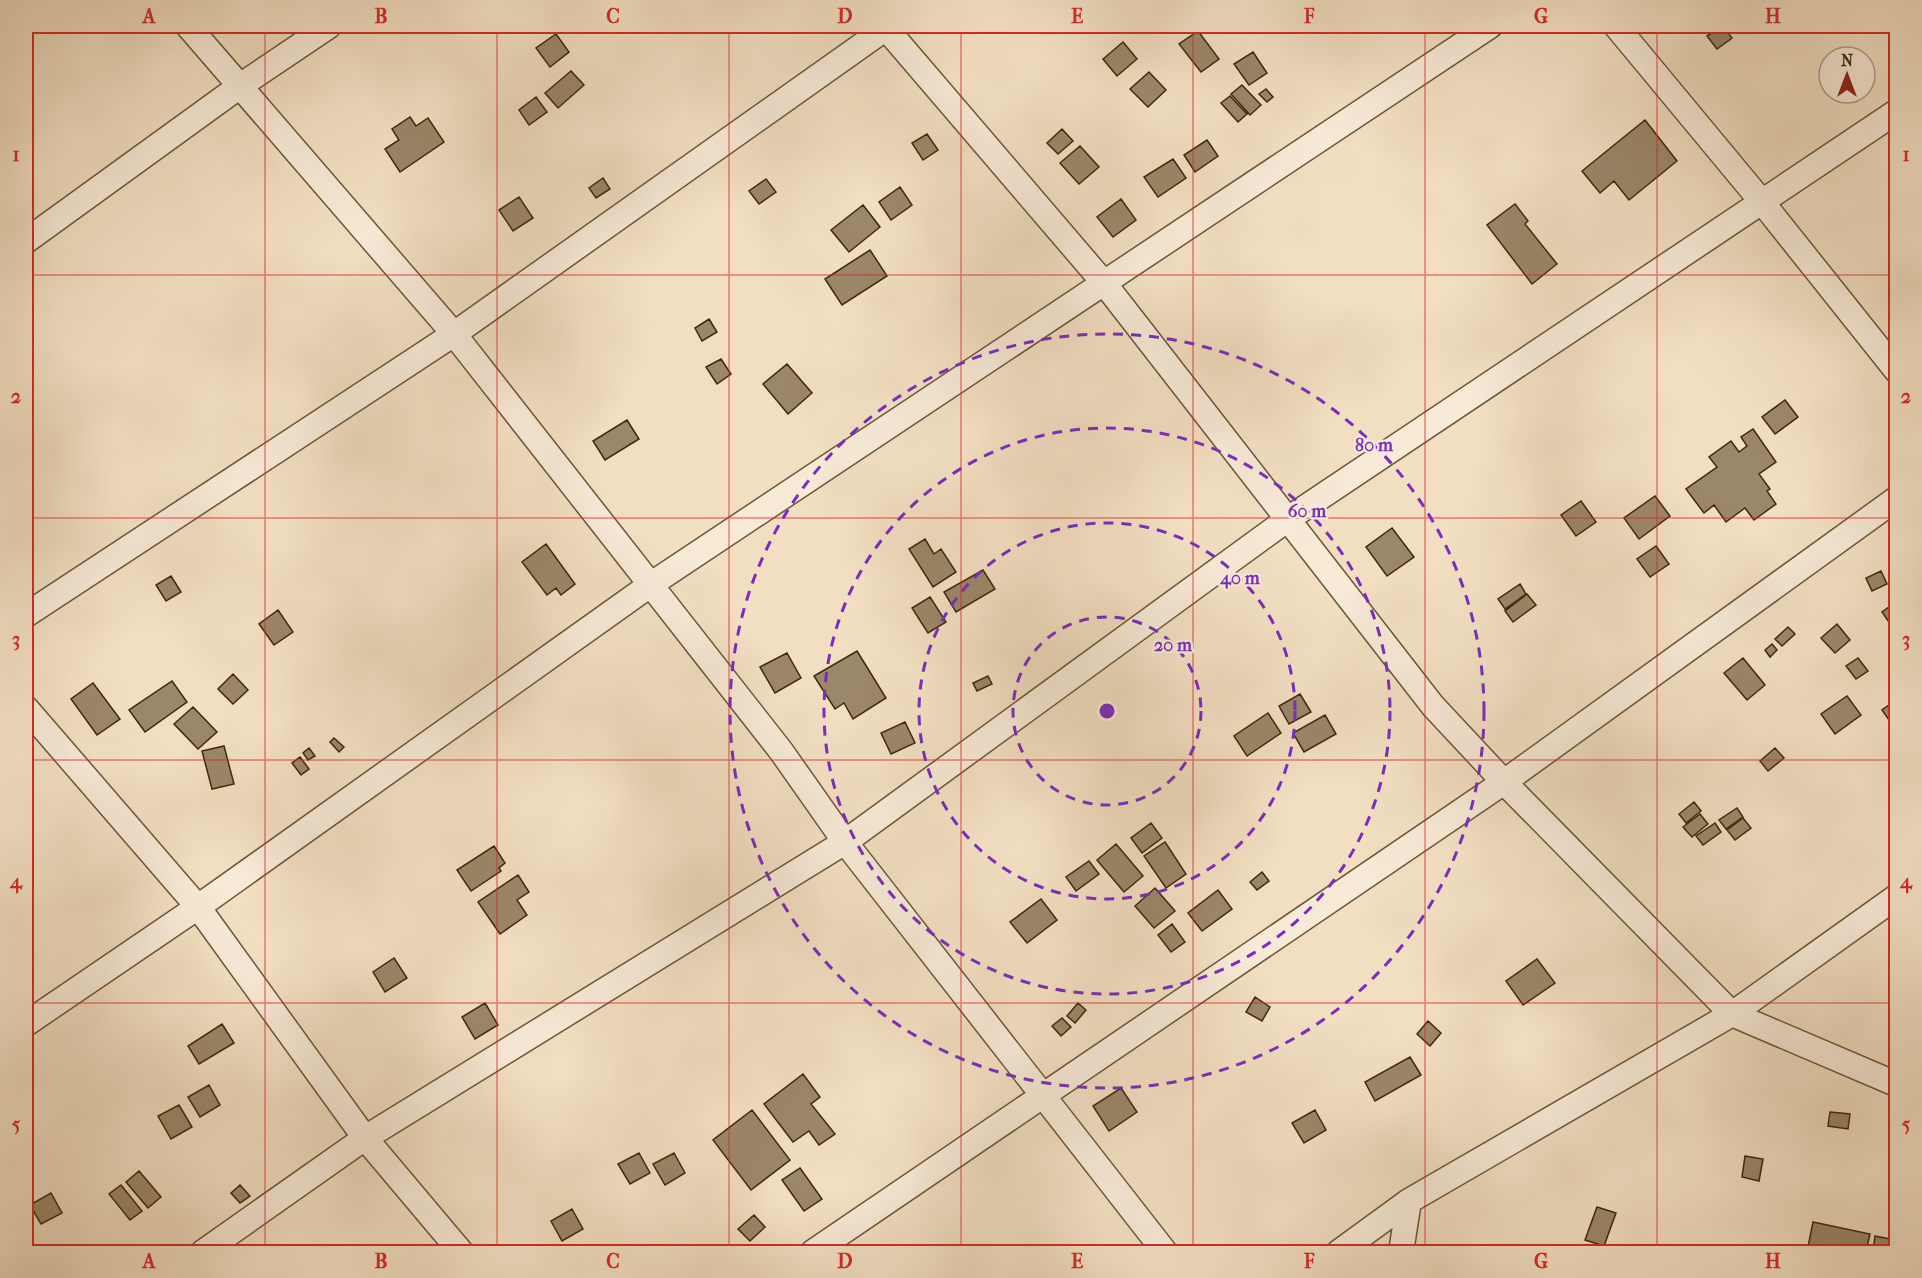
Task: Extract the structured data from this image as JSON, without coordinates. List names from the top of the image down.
{
  "north": "top",
  "grid": {
    "columns": [
      "A",
      "B",
      "C",
      "D",
      "E",
      "F",
      "G",
      "H"
    ],
    "rows": [
      "1",
      "2",
      "3",
      "4",
      "5"
    ]
  },
  "rings": [
    "80 m",
    "60 m",
    "40 m",
    "20 m"
  ]
}
